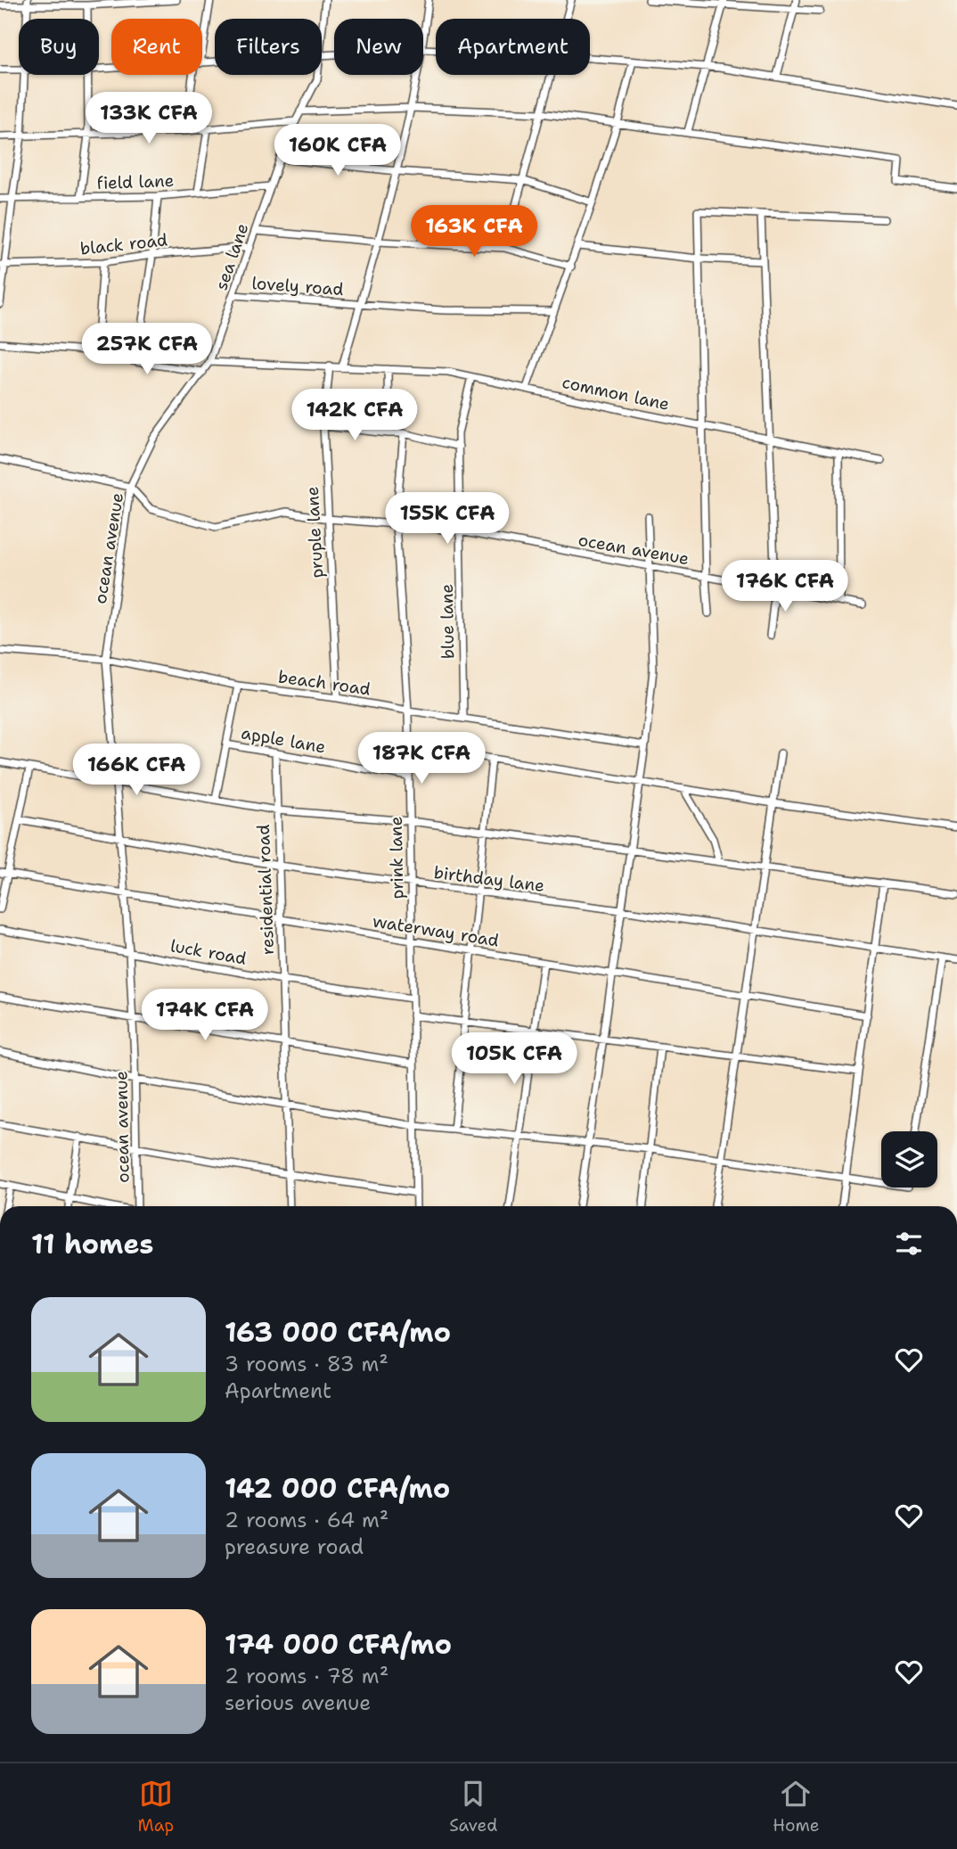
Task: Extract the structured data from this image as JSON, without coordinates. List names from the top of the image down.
{
  "streets": {
    "street": [
      "field lane",
      "black road",
      "sea lane",
      "lovely road",
      "common lane",
      "pruple lane",
      "ocean avenue",
      "blue lane",
      "beach road",
      "apple lane",
      "prink lane",
      "birthday lane",
      "residential road",
      "waterway road",
      "luck road"
    ]
  },
  "crossings": [
    ["field lane", "sea lane"],
    ["black road", "sea lane"],
    ["sea lane", "lovely road"],
    ["sea lane", "common lane"],
    ["sea lane", "ocean avenue"],
    ["common lane", "pruple lane"],
    ["common lane", "blue lane"],
    ["pruple lane", "ocean avenue"],
    ["pruple lane", "beach road"],
    ["ocean avenue", "blue lane"],
    ["ocean avenue", "beach road"],
    ["ocean avenue", "prink lane"],
    ["ocean avenue", "birthday lane"],
    ["ocean avenue", "waterway road"],
    ["ocean avenue", "luck road"],
    ["blue lane", "beach road"],
    ["beach road", "prink lane"],
    ["apple lane", "prink lane"],
    ["apple lane", "residential road"],
    ["prink lane", "birthday lane"],
    ["prink lane", "waterway road"],
    ["prink lane", "luck road"],
    ["birthday lane", "residential road"],
    ["residential road", "waterway road"],
    ["residential road", "luck road"]
  ],
  "page": {
    "chip": [
      "Buy",
      "Rent",
      "Filters",
      "New",
      "Apartment"
    ],
    "price": [
      "133K CFA",
      "160K CFA",
      "163K CFA",
      "257K CFA",
      "142K CFA",
      "155K CFA",
      "176K CFA",
      "187K CFA",
      "166K CFA",
      "174K CFA",
      "105K CFA"
    ],
    "heading": "11 homes",
    "list": [
      {
        "name": "163 000 CFA/mo",
        "note": "3 rooms · 83 m² · Apartment"
      },
      {
        "name": "142 000 CFA/mo",
        "note": "2 rooms · 64 m² · preasure road"
      },
      {
        "name": "174 000 CFA/mo",
        "note": "2 rooms · 78 m² · serious avenue"
      }
    ],
    "tabs": ["Map", "Saved", "Home"]
  }
}
